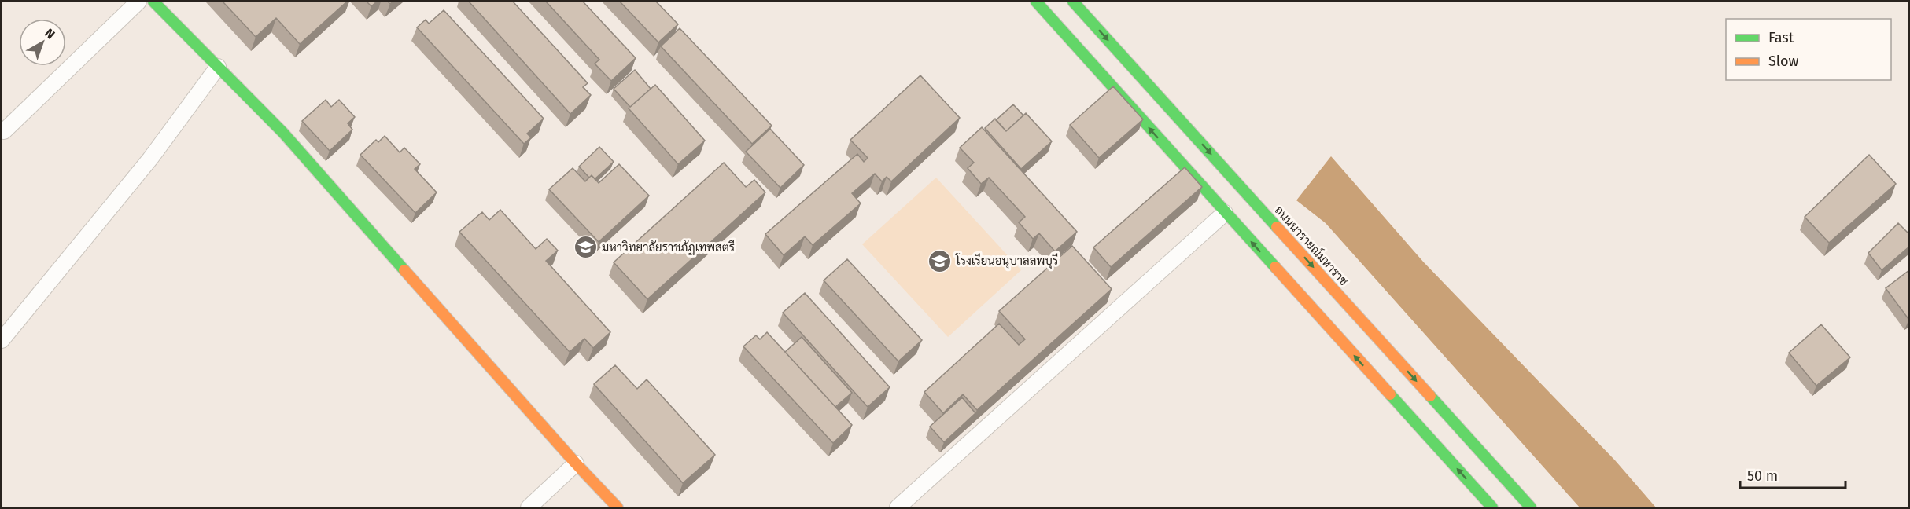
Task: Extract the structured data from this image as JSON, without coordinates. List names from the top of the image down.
{
  "streets": {
    "main road": ["ถนนนารายณ์มหาราช"]
  },
  "places": {
    "school or university": ["มหาวิทยาลัยราชภัฏเทพสตรี", "โรงเรียนอนุบาลลพบุรี"]
  },
  "legend": ["Fast", "Slow"],
  "scale_bar": "50 m",
  "north": "top right"
}
